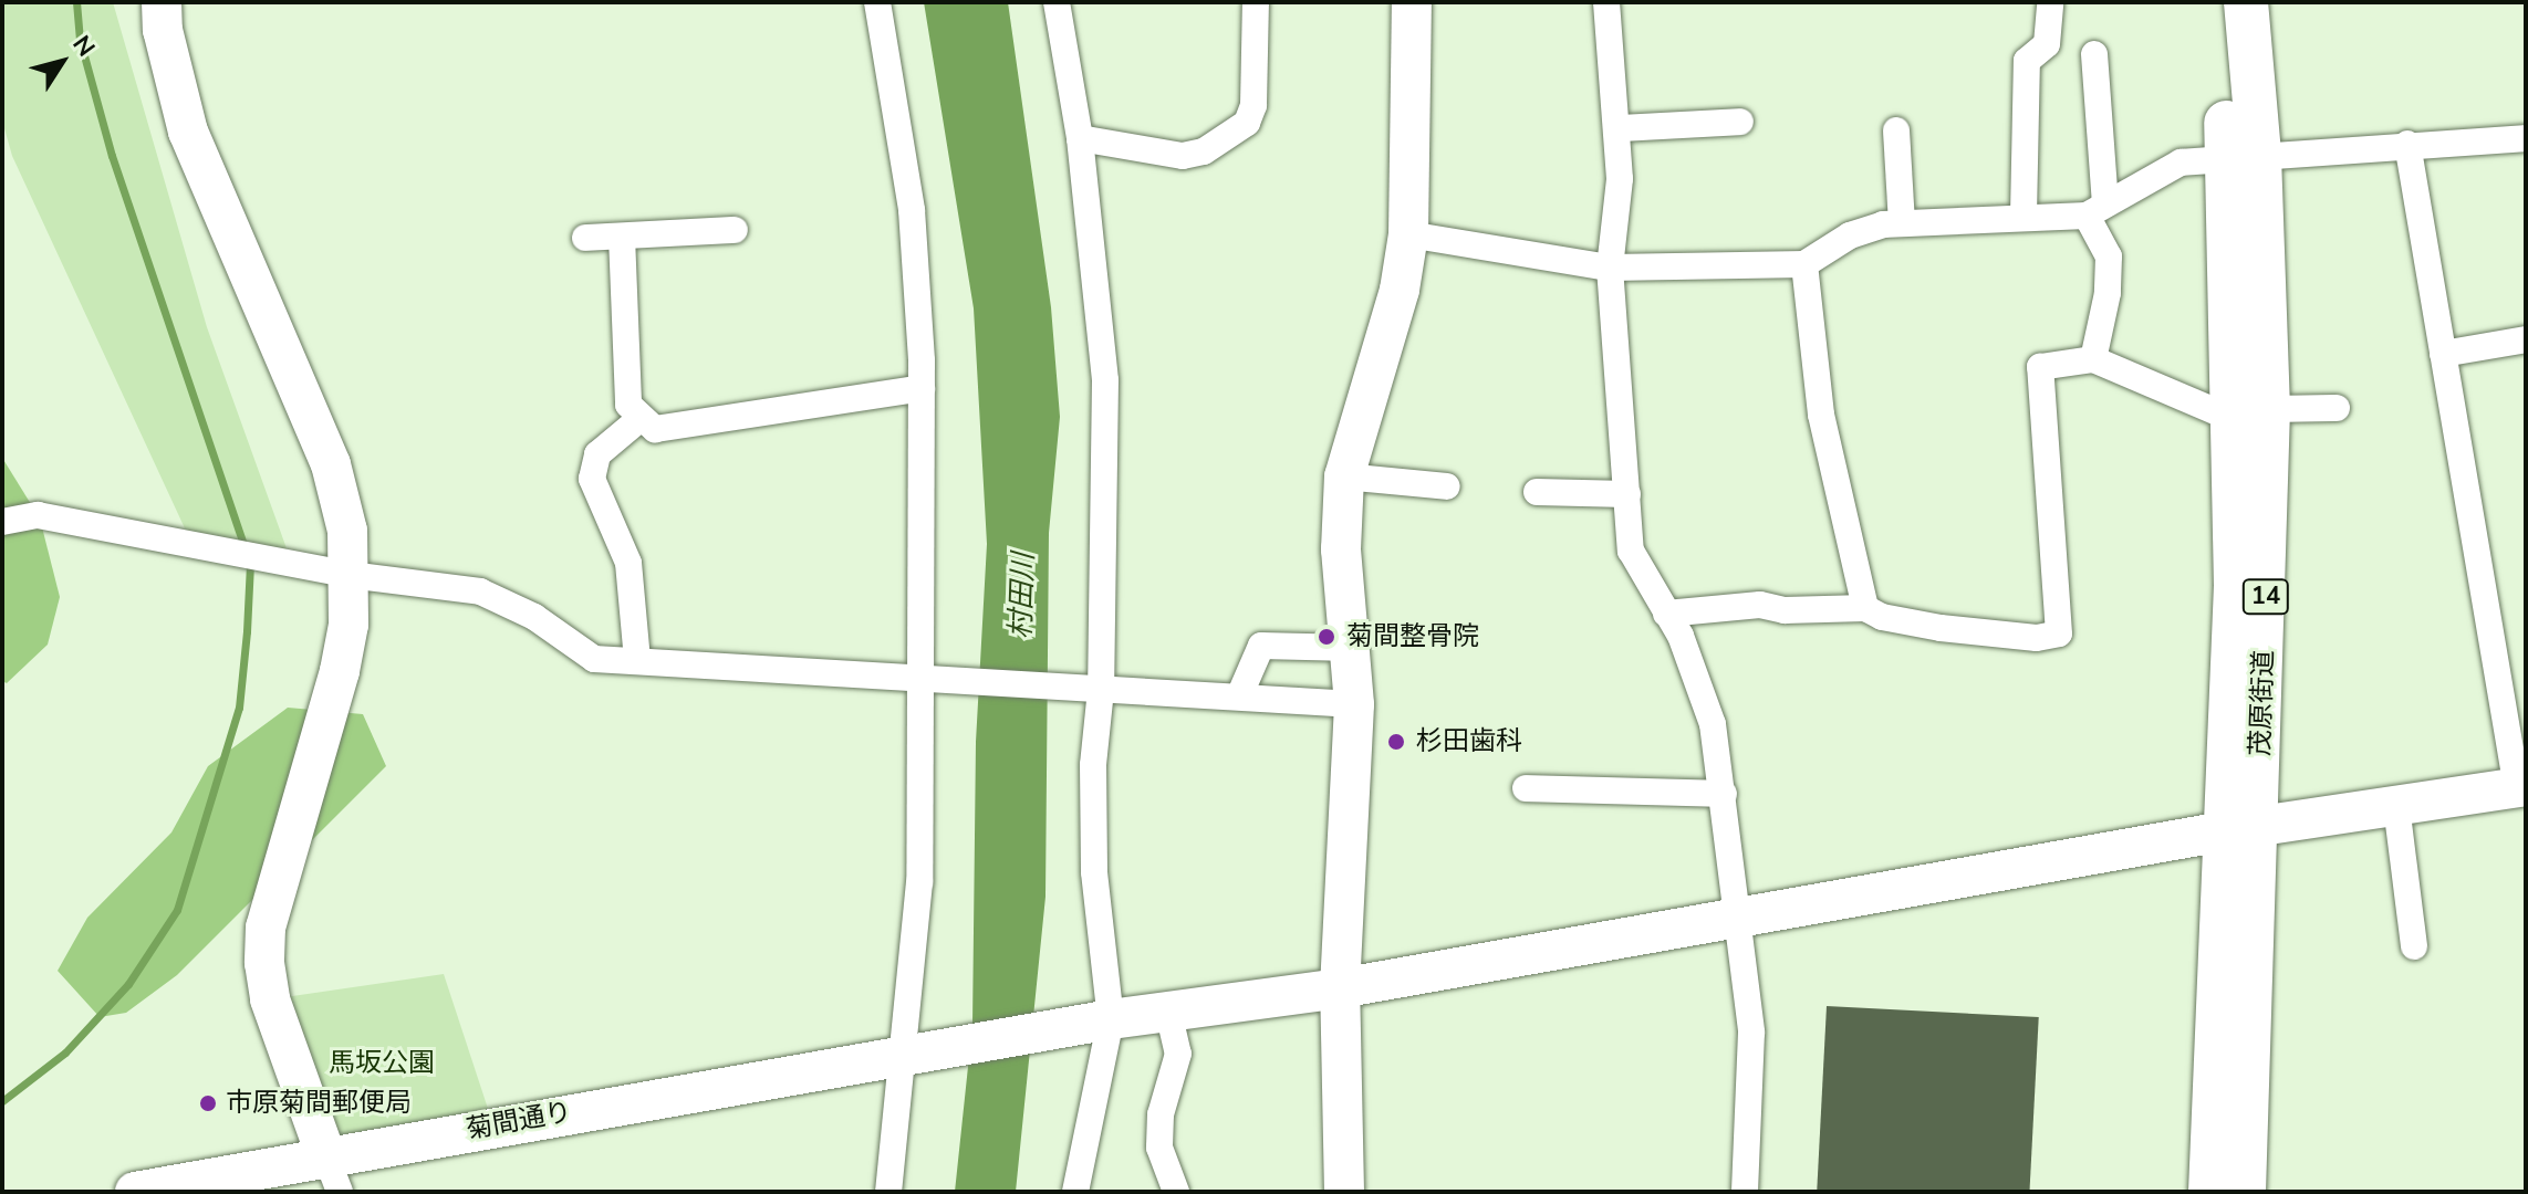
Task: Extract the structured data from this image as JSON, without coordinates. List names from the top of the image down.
{
  "streets": {
    "main road": ["14", "茂原街道"],
    "street": ["菊間通り"]
  },
  "crossings": [
    ["茂原街道", "菊間通り"]
  ],
  "water": ["村田川"],
  "parks": ["馬坂公園"],
  "places": ["菊間整骨院", "杉田歯科", "市原菊間郵便局"],
  "north": "top right"
}
